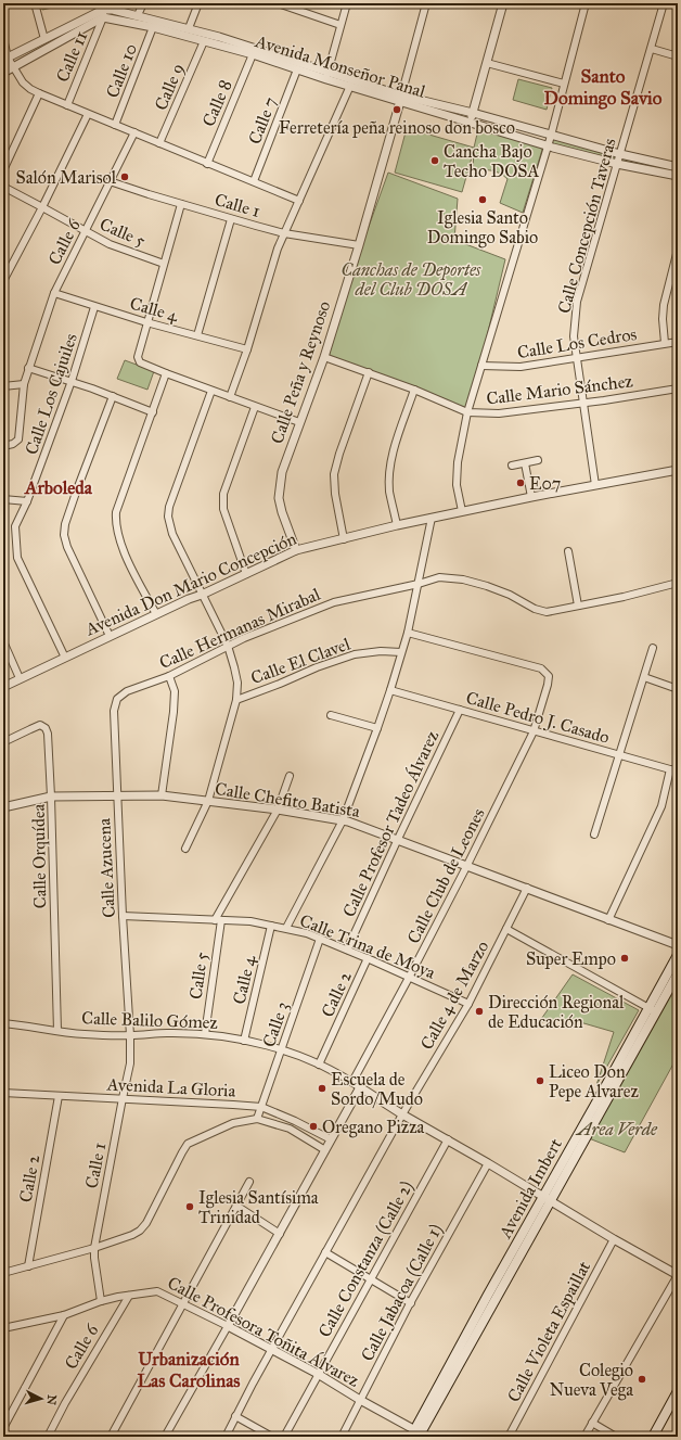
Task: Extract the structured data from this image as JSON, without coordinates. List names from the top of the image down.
{
  "streets": {
    "main road": ["Avenida Imbert"],
    "street": [
      "Calle 11",
      "Avenida Monseñor Panal",
      "Calle 10",
      "Calle 9",
      "Calle 8",
      "Calle 7",
      "Calle 1",
      "Calle Concepción Taveras",
      "Calle 5",
      "Calle 6",
      "Calle 4",
      "Calle Los Cedros",
      "Calle Peña y Reynoso",
      "Calle Mario Sánchez",
      "Calle Los Cajuiles",
      "Avenida Don Mario Concepción",
      "Calle Hermanas Mirabal",
      "Calle El Clavel",
      "Calle Pedro J. Casado",
      "Calle Chefito Batista",
      "Calle Profesor Tadeo Álvarez",
      "Calle Orquídea",
      "Calle Azucena",
      "Calle Club de Leones",
      "Calle Trina de Moya",
      "Calle 2",
      "Calle 4 de Marzo",
      "Calle Balilo Gómez",
      "Calle 3",
      "Avenida La Gloria",
      "Calle Constanza (Calle 2)",
      "Calle Jabacoa (Calle 1)",
      "Calle Profesora Toñita Álvarez",
      "Calle Violeta Espaillat"
    ]
  },
  "crossings": [
    ["Calle 11", "Avenida Monseñor Panal"],
    ["Avenida Monseñor Panal", "Calle 10"],
    ["Avenida Monseñor Panal", "Calle 9"],
    ["Avenida Monseñor Panal", "Calle 8"],
    ["Avenida Monseñor Panal", "Calle 7"],
    ["Avenida Monseñor Panal", "Calle Concepción Taveras"],
    ["Avenida Monseñor Panal", "Calle Peña y Reynoso"],
    ["Calle 1", "Calle 6"],
    ["Calle 1", "Calle Peña y Reynoso"],
    ["Calle 1", "Calle Azucena"],
    ["Calle 1", "Calle Balilo Gómez"],
    ["Calle 1", "Avenida La Gloria"],
    ["Calle 1", "Calle Profesora Toñita Álvarez"],
    ["Calle Concepción Taveras", "Calle Los Cedros"],
    ["Calle Concepción Taveras", "Calle Mario Sánchez"],
    ["Calle Concepción Taveras", "Avenida Don Mario Concepción"],
    ["Calle 5", "Calle 6"],
    ["Calle 5", "Calle Trina de Moya"],
    ["Calle 5", "Calle Balilo Gómez"],
    ["Calle 6", "Calle 4"],
    ["Calle 6", "Calle Profesora Toñita Álvarez"],
    ["Calle 4", "Calle Los Cajuiles"],
    ["Calle 4", "Calle Trina de Moya"],
    ["Calle 4", "Calle Balilo Gómez"],
    ["Calle Peña y Reynoso", "Calle Mario Sánchez"],
    ["Calle Peña y Reynoso", "Avenida Don Mario Concepción"],
    ["Calle Los Cajuiles", "Avenida Don Mario Concepción"],
    ["Calle Hermanas Mirabal", "Calle Azucena"],
    ["Calle Pedro J. Casado", "Calle Profesor Tadeo Álvarez"],
    ["Calle Pedro J. Casado", "Calle Club de Leones"],
    ["Calle Chefito Batista", "Calle Profesor Tadeo Álvarez"],
    ["Calle Chefito Batista", "Calle Orquídea"],
    ["Calle Chefito Batista", "Calle Azucena"],
    ["Calle Chefito Batista", "Calle Club de Leones"],
    ["Calle Chefito Batista", "Calle 4 de Marzo"],
    ["Calle Profesor Tadeo Álvarez", "Calle Trina de Moya"],
    ["Calle Orquídea", "Calle Balilo Gómez"],
    ["Calle Azucena", "Calle Trina de Moya"],
    ["Calle Azucena", "Calle Balilo Gómez"],
    ["Calle Club de Leones", "Calle Trina de Moya"],
    ["Calle Club de Leones", "Calle Balilo Gómez"],
    ["Calle Trina de Moya", "Calle 2"],
    ["Calle Trina de Moya", "Calle 4 de Marzo"],
    ["Calle Trina de Moya", "Calle 3"],
    ["Calle 2", "Calle Balilo Gómez"],
    ["Calle 2", "Avenida La Gloria"],
    ["Calle 4 de Marzo", "Calle Balilo Gómez"],
    ["Calle 4 de Marzo", "Calle Profesora Toñita Álvarez"],
    ["Calle Balilo Gómez", "Calle 3"],
    ["Calle Balilo Gómez", "Avenida Imbert"],
    ["Calle Balilo Gómez", "Calle Constanza (Calle 2)"],
    ["Calle Balilo Gómez", "Calle Jabacoa (Calle 1)"],
    ["Calle Balilo Gómez", "Calle Violeta Espaillat"],
    ["Calle 3", "Avenida La Gloria"],
    ["Avenida Imbert", "Calle Profesora Toñita Álvarez"],
    ["Calle Constanza (Calle 2)", "Calle Profesora Toñita Álvarez"],
    ["Calle Jabacoa (Calle 1)", "Calle Profesora Toñita Álvarez"]
  ],
  "districts": ["Santo Domingo Savio", "Arboleda", "Urbanización Las Carolinas"],
  "parks": ["Canchas de Deportes del Club DOSA", "Area Verde"],
  "places": [
    "Ferretería peña reinoso don bosco",
    "Cancha Bajo Techo DOSA",
    "Salón Marisol",
    "Iglesia Santo Domingo Sabio",
    "E07",
    "Super Empo",
    "Dirección Regional de Educación",
    "Liceo Don Pepe Alvarez",
    "Escuela de Sordo/Mudo",
    "Oregano Pizza",
    "Iglesia Santísima Trinidad",
    "Colegio Nueva Vega"
  ],
  "north": "right"
}
